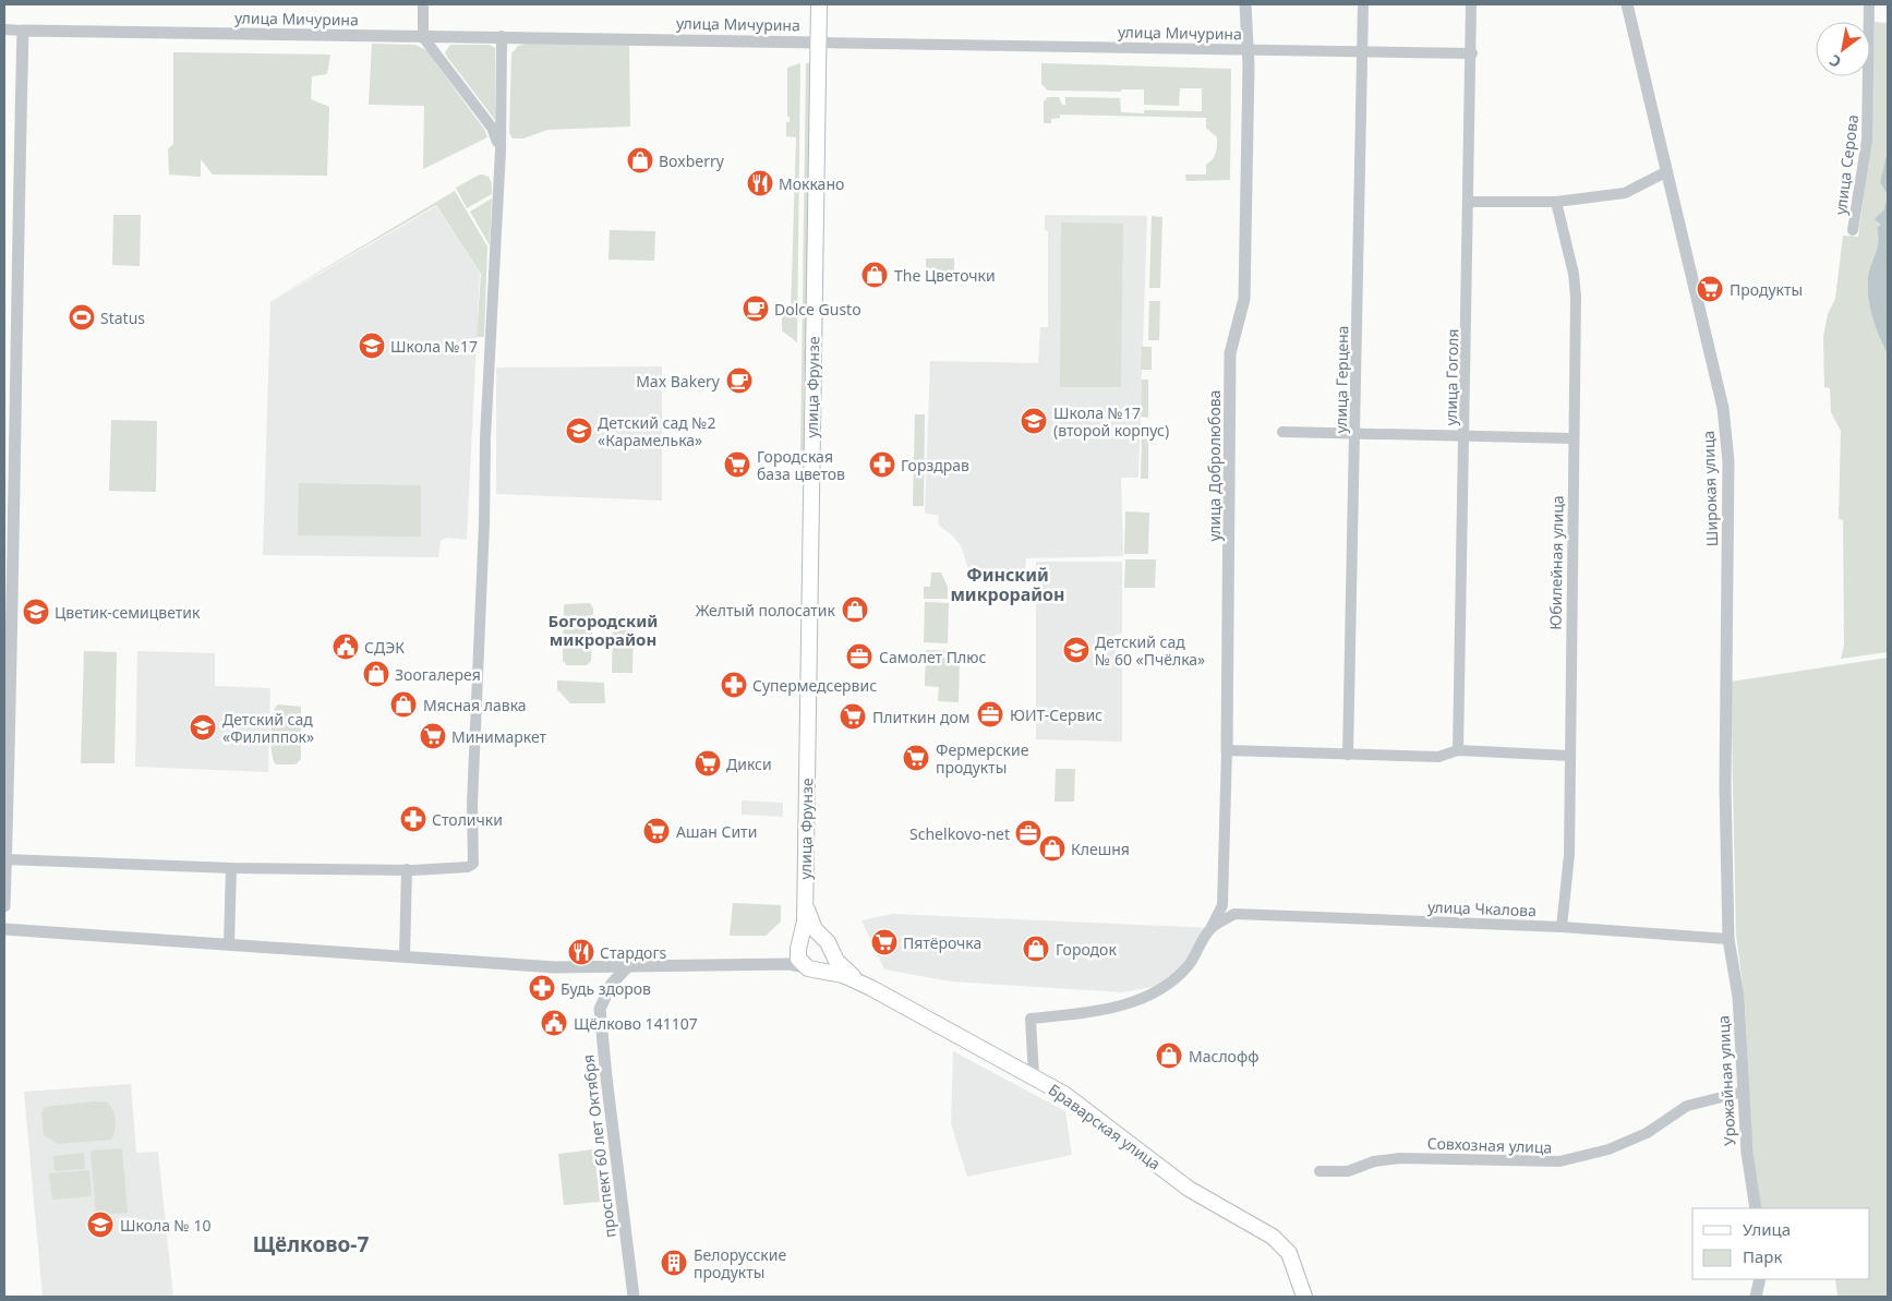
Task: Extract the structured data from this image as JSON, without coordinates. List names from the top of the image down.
{
  "streets": {
    "main road": ["улица Фрунзе", "Браварская улица"],
    "street": [
      "улица Мичурина",
      "улица Серова",
      "улица Гоголя",
      "улица Герцена",
      "улица Добролюбова",
      "Широкая улица",
      "Юбилейная улица",
      "улица Чкалова",
      "Урожайная улица",
      "Совхозная улица",
      "проспект 60 лет Октября"
    ]
  },
  "crossings": [
    ["улица Мичурина", "улица Гоголя"],
    ["улица Мичурина", "улица Герцена"],
    ["улица Мичурина", "улица Фрунзе"],
    ["улица Мичурина", "улица Добролюбова"],
    ["улица Добролюбова", "улица Чкалова"],
    ["улица Добролюбова", "Браварская улица"],
    ["Широкая улица", "улица Чкалова"],
    ["Широкая улица", "Урожайная улица"],
    ["Юбилейная улица", "улица Чкалова"],
    ["улица Чкалова", "Урожайная улица"],
    ["Урожайная улица", "Совхозная улица"]
  ],
  "districts": ["Финский микрорайон", "Богородский микрорайон", "Щёлково-7"],
  "places": {
    "shop": [
      "Boxberry",
      "The Цветочки",
      "Желтый полосатик",
      "Зоогалерея",
      "Мясная лавка",
      "Клешня",
      "Городок",
      "Маслофф"
    ],
    "restaurant": ["Моккано", "Стардогs"],
    "supermarket": [
      "Продукты",
      "Городская база цветов",
      "Плиткин дом",
      "Минимаркет",
      "Фермерские продукты",
      "Дикси",
      "Ашан Сити",
      "Пятёрочка"
    ],
    "cafe": ["Dolce Gusto", "Max Bakery"],
    "sports": ["Status"],
    "school or university": [
      "Школа №17",
      "Школа №17 (второй корпус)",
      "Детский сад №2 «Карамелька»",
      "Цветик-семицветик",
      "Детский сад № 60 «Пчёлка»",
      "Детский сад «Филиппок»",
      "Школа № 10"
    ],
    "pharmacy": [
      "Горздрав",
      "Супермедсервис",
      "Столички",
      "Будь здоров"
    ],
    "public building": ["СДЭК", "Щёлково 141107"],
    "office": ["Самолет Плюс", "ЮИТ-Сервис", "Schelkovo-net"],
    "building": ["Белорусские продукты"]
  },
  "legend": ["Улица", "Парк"],
  "north": "bottom left"
}
